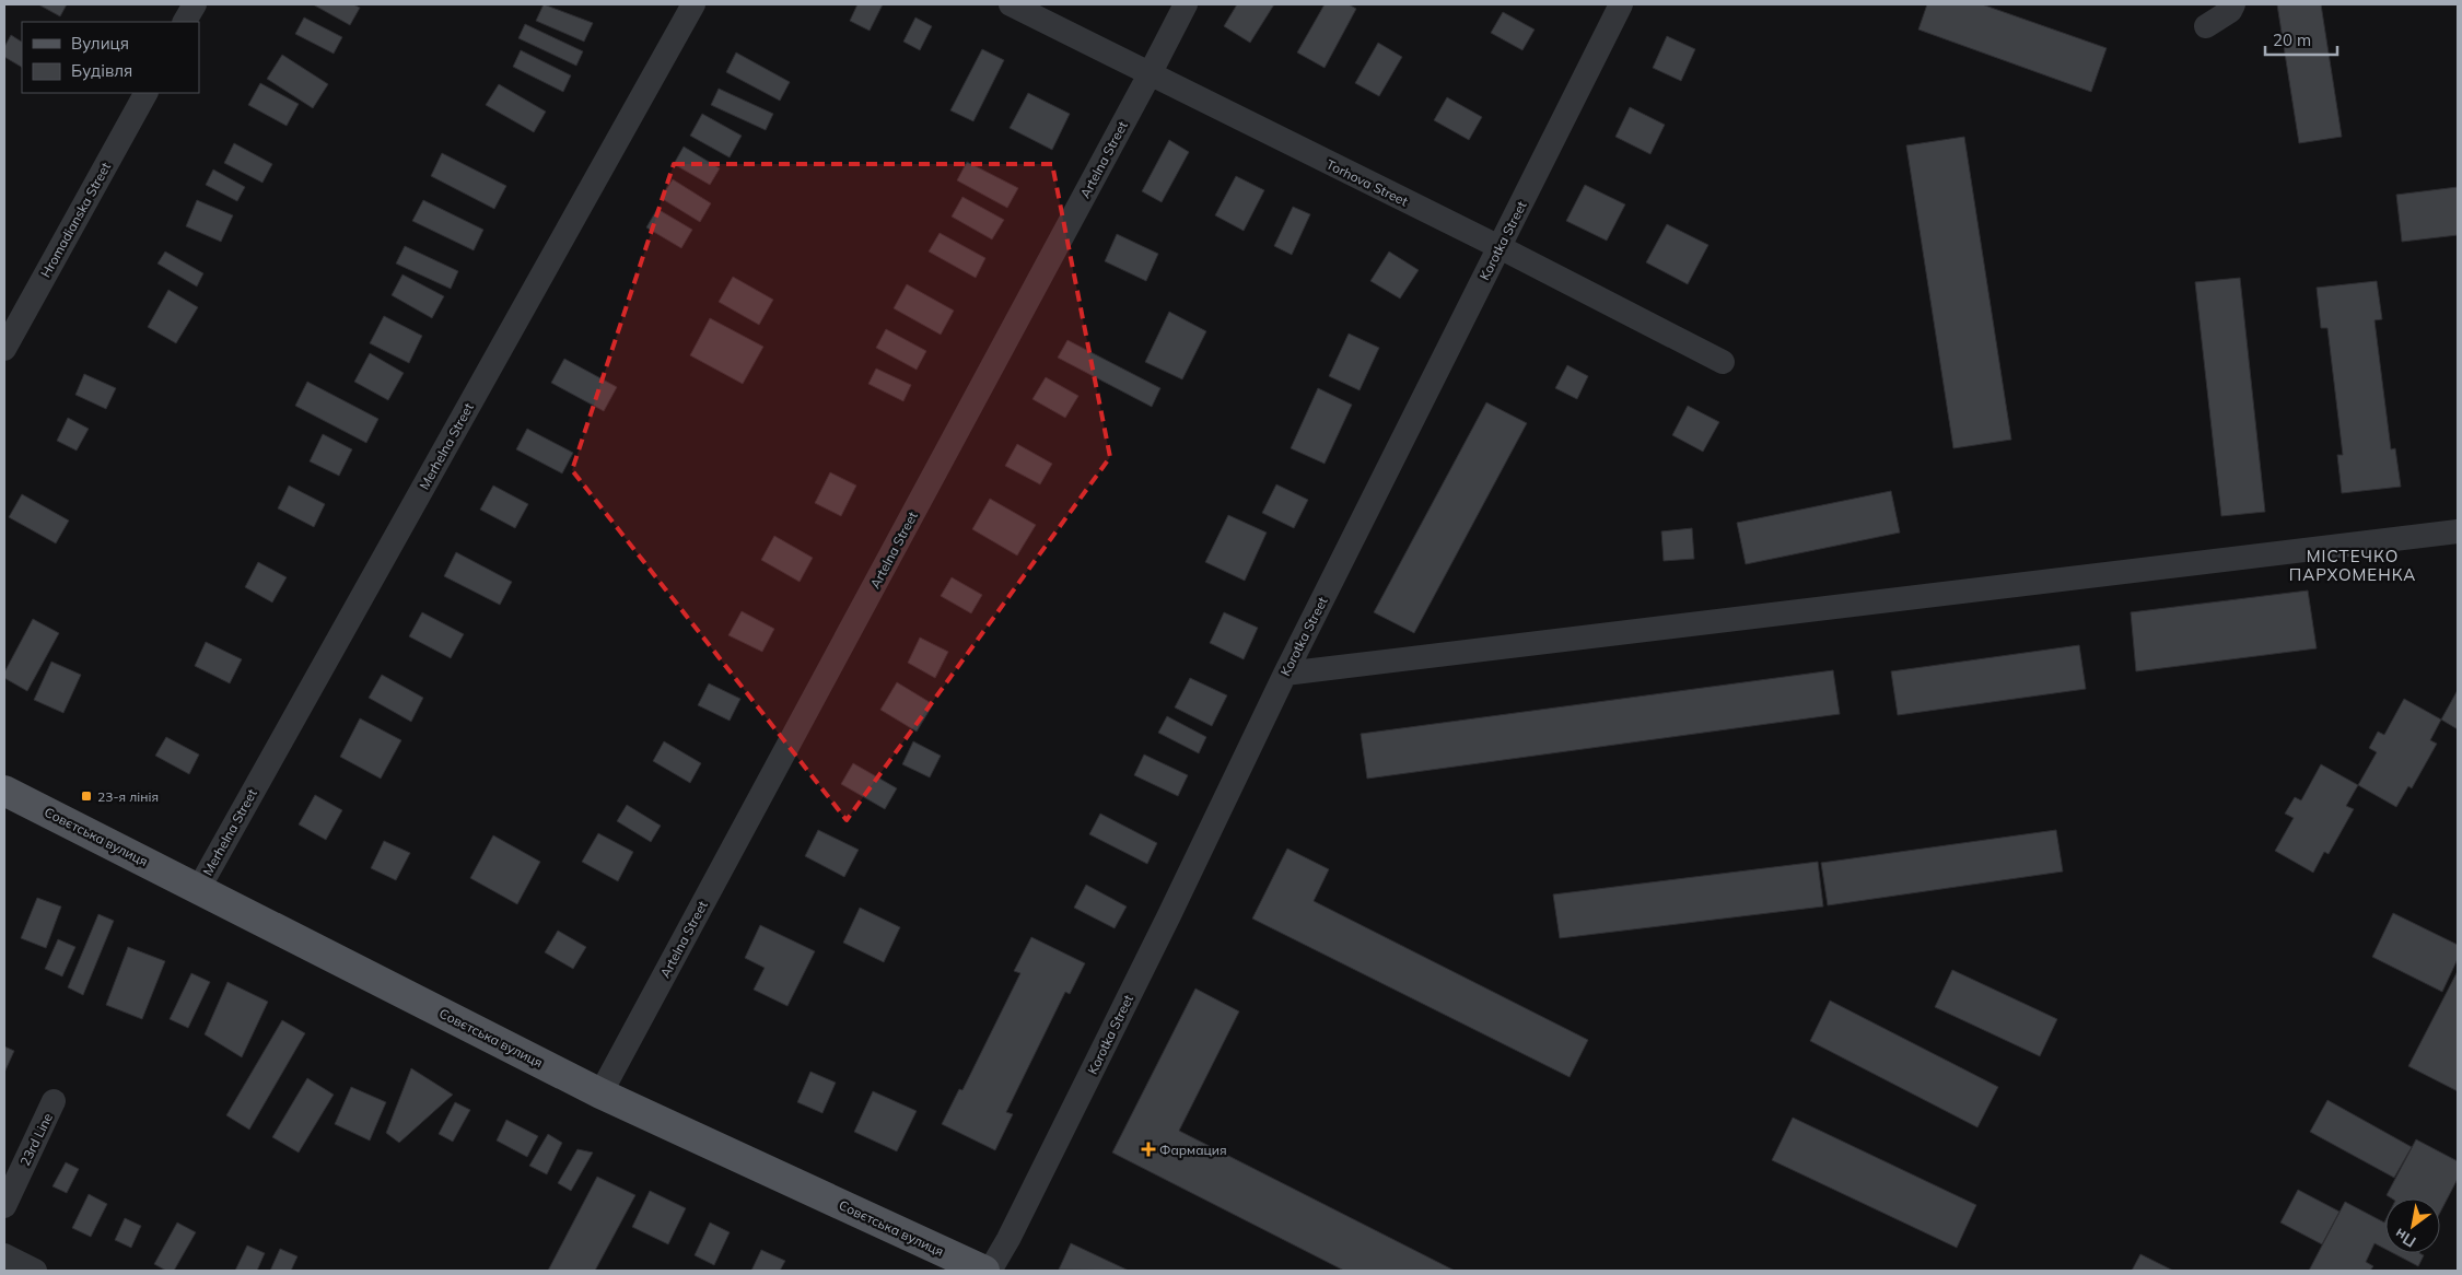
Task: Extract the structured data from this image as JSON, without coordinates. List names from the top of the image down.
{
  "streets": {
    "main road": ["Совєтська вулиця"],
    "street": [
      "Artelna Street",
      "Torhova Street",
      "Hromadianska Street",
      "Korotka Street",
      "Merhelna Street",
      "23rd Line"
    ]
  },
  "crossings": [
    ["Artelna Street", "Torhova Street"],
    ["Artelna Street", "Совєтська вулиця"],
    ["Torhova Street", "Korotka Street"],
    ["Merhelna Street", "Совєтська вулиця"]
  ],
  "districts": ["МІСТЕЧКО ПАРХОМЕНКА"],
  "places": {
    "transit": ["23-я лінія"],
    "health": ["Фармация"]
  },
  "legend": ["Вулиця", "Будівля"],
  "scale_bar": "20 m",
  "north": "bottom left"
}
